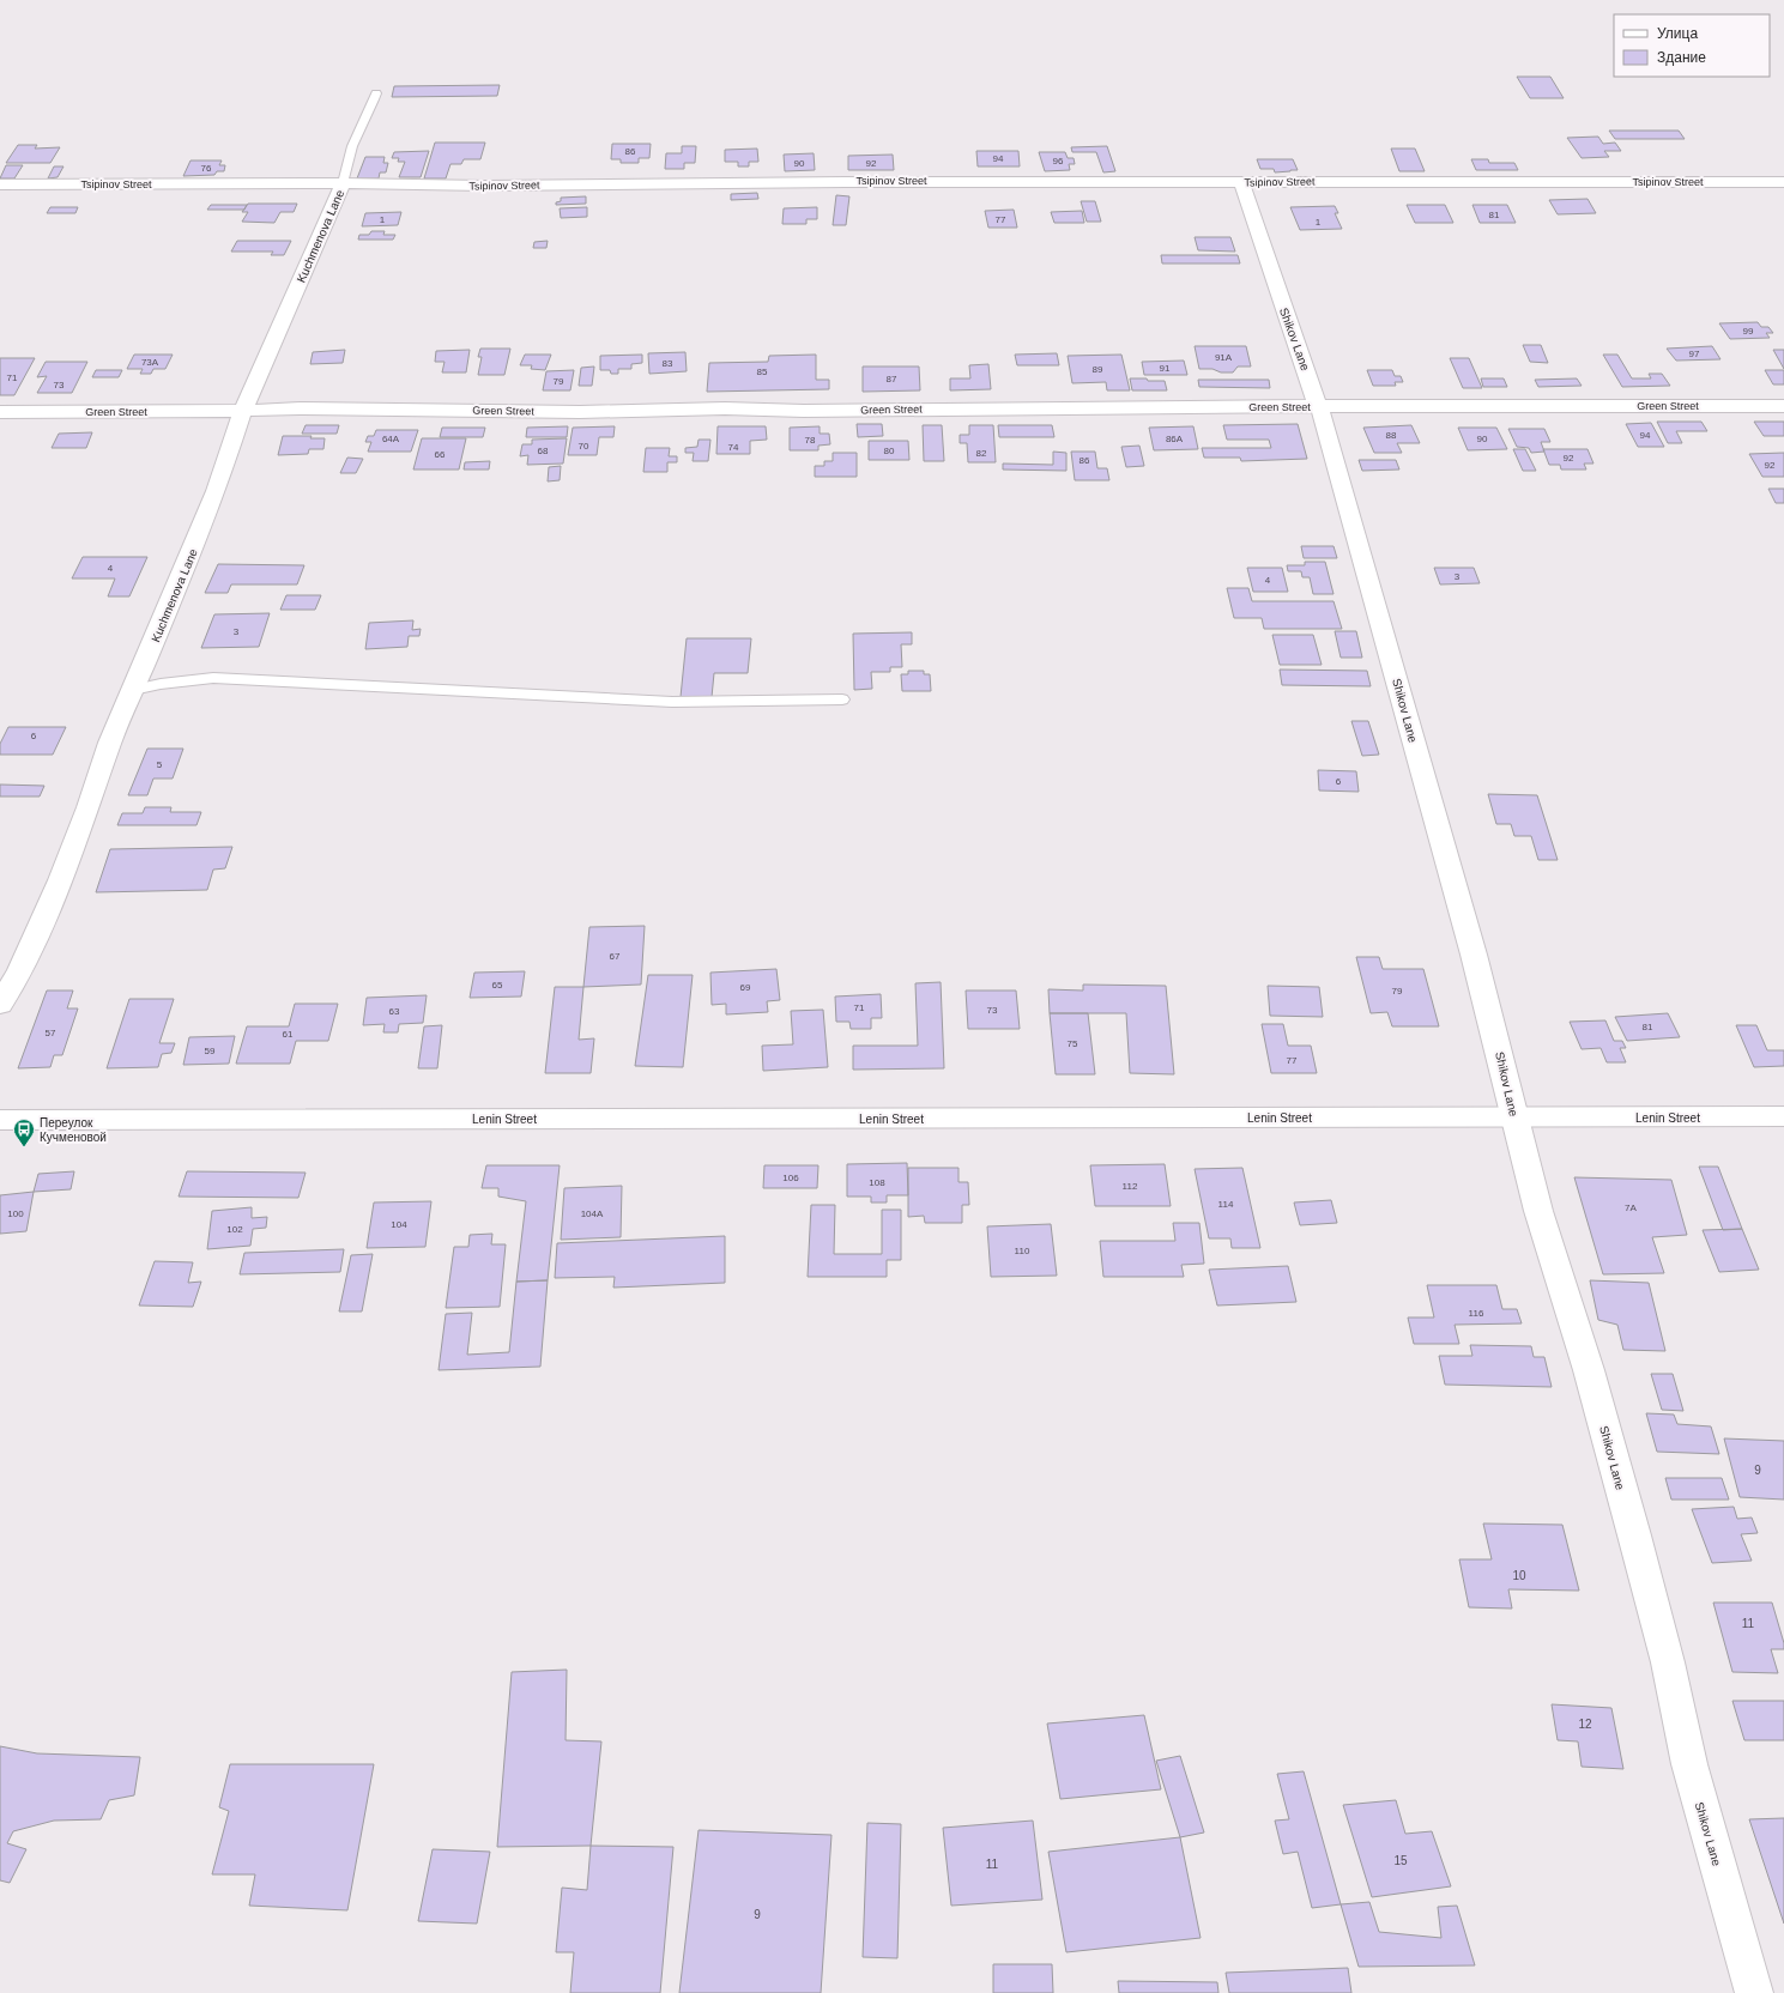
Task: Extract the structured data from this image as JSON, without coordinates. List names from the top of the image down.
{
  "streets": {
    "street": [
      "Tsipinov Street",
      "Kuchmenova Lane",
      "Shikov Lane",
      "Green Street",
      "Lenin Street"
    ]
  },
  "crossings": [
    ["Tsipinov Street", "Kuchmenova Lane"],
    ["Tsipinov Street", "Shikov Lane"],
    ["Kuchmenova Lane", "Green Street"],
    ["Shikov Lane", "Green Street"],
    ["Shikov Lane", "Lenin Street"]
  ],
  "places": {
    "bus stop": ["Переулок Кучменовой"]
  },
  "house_numbers": [
    "86",
    "94",
    "96",
    "90",
    "92",
    "76",
    "81",
    "1",
    "77",
    "1",
    "99",
    "97",
    "91А",
    "73А",
    "83",
    "91",
    "89",
    "85",
    "71",
    "87",
    "79",
    "73",
    "88",
    "94",
    "64А",
    "86А",
    "90",
    "78",
    "70",
    "74",
    "68",
    "80",
    "82",
    "66",
    "92",
    "86",
    "92",
    "4",
    "3",
    "4",
    "3",
    "6",
    "5",
    "6",
    "67",
    "65",
    "69",
    "79",
    "71",
    "73",
    "63",
    "81",
    "57",
    "61",
    "75",
    "59",
    "77",
    "106",
    "108",
    "112",
    "114",
    "7А",
    "100",
    "104А",
    "104",
    "102",
    "110",
    "116",
    "9",
    "10",
    "11",
    "12",
    "15",
    "11",
    "9"
  ],
  "legend": ["Улица", "Здание"]
}
